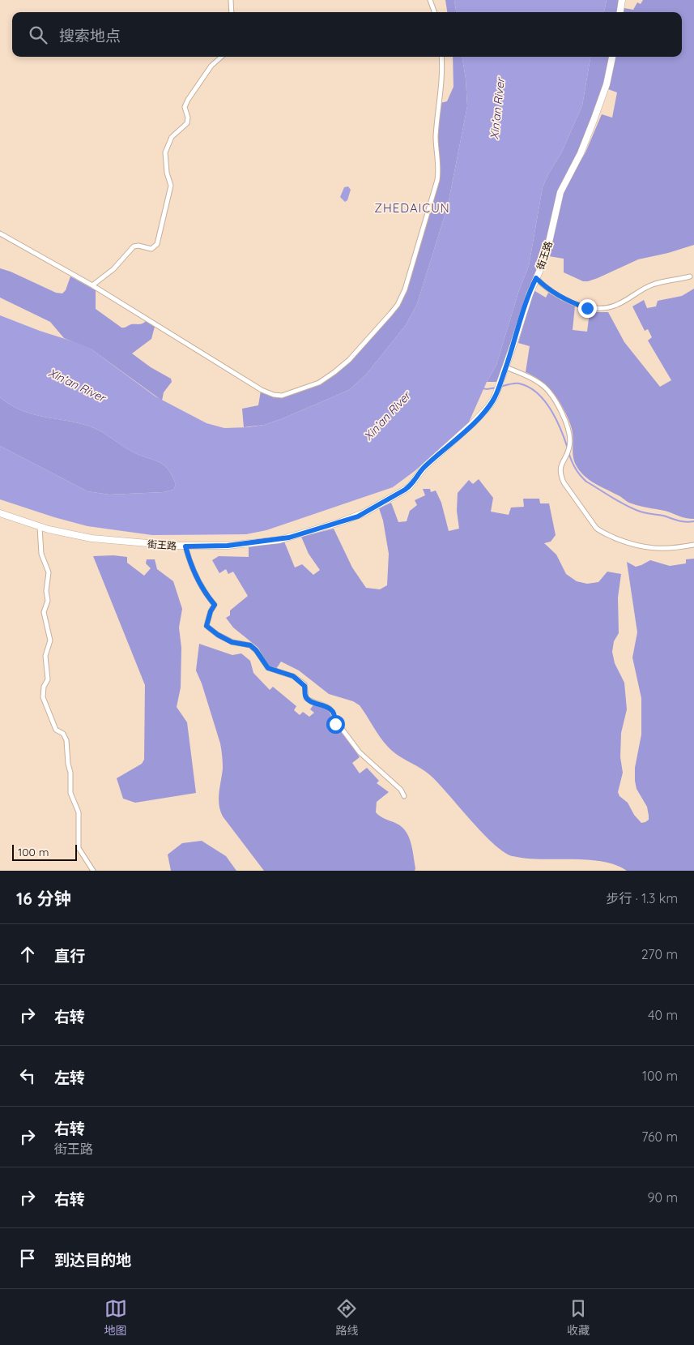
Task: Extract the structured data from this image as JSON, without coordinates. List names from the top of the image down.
{
  "streets": {
    "main road": ["街王路"]
  },
  "districts": ["ZHEDAICUN"],
  "water": ["Xin’an River"],
  "scale_bar": "100 m",
  "page": {
    "search": "搜索地点",
    "scale": "100 m",
    "heading": ["16 分钟", "步行 · 1.3 km"],
    "list": [
      ["直行", "270 m"],
      ["右转", "40 m"],
      ["左转", "100 m"],
      ["右转", "街王路", "760 m"],
      ["右转", "90 m"],
      "到达目的地"
    ],
    "nav": ["地图", "路线", "收藏"]
  }
}
